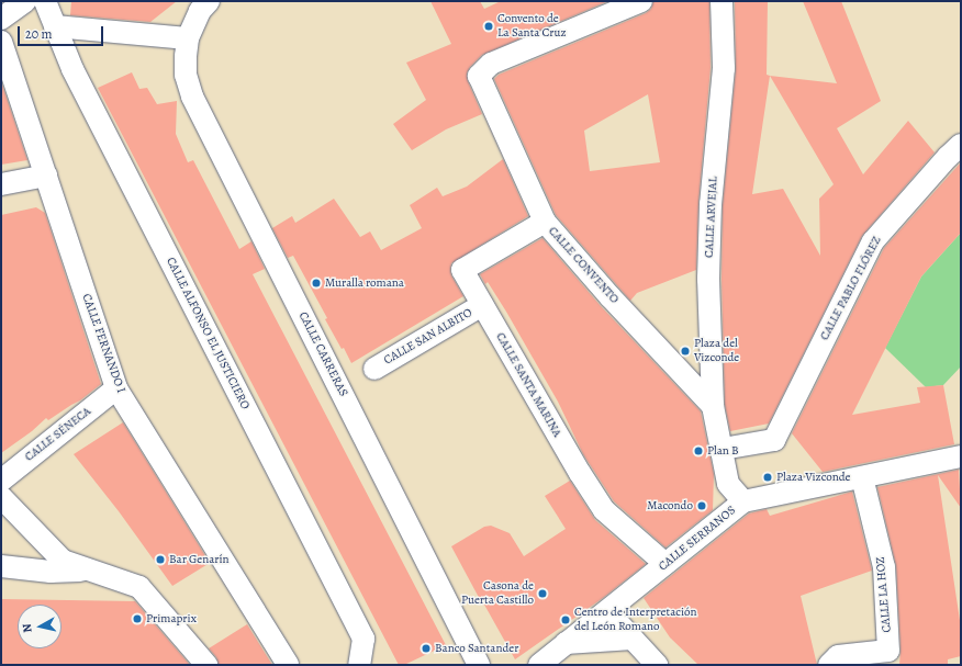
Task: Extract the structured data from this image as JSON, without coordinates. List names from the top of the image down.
{
  "streets": {
    "street": [
      "CALLE ARVEJAL",
      "CALLE CONVENTO",
      "CALLE PABLO FLÓREZ",
      "CALLE ALFONSO EL JUSTICIERO",
      "CALLE SAN ALBITO",
      "CALLE FERNANDO I",
      "CALLE CARRERAS",
      "CALLE SANTA MARINA",
      "CALLE SÉNECA",
      "CALLE SERRANOS",
      "CALLE LA HOZ"
    ]
  },
  "crossings": [
    ["CALLE ARVEJAL", "CALLE CONVENTO"],
    ["CALLE ARVEJAL", "CALLE PABLO FLÓREZ"],
    ["CALLE ARVEJAL", "CALLE SERRANOS"],
    ["CALLE CONVENTO", "CALLE SANTA MARINA"],
    ["CALLE SAN ALBITO", "CALLE SANTA MARINA"],
    ["CALLE FERNANDO I", "CALLE SÉNECA"],
    ["CALLE SANTA MARINA", "CALLE SERRANOS"],
    ["CALLE SERRANOS", "CALLE LA HOZ"]
  ],
  "places": [
    "Convento de La Santa Cruz",
    "Muralla romana",
    "Plaza del Vizconde",
    "Plan B",
    "Plaza Vizconde",
    "Macondo",
    "Bar Genarín",
    "Casona de Puerta Castillo",
    "Primaprix",
    "Centro de Interpretación del León Romano",
    "Banco Santander"
  ],
  "scale_bar": "20 m",
  "north": "left"
}
